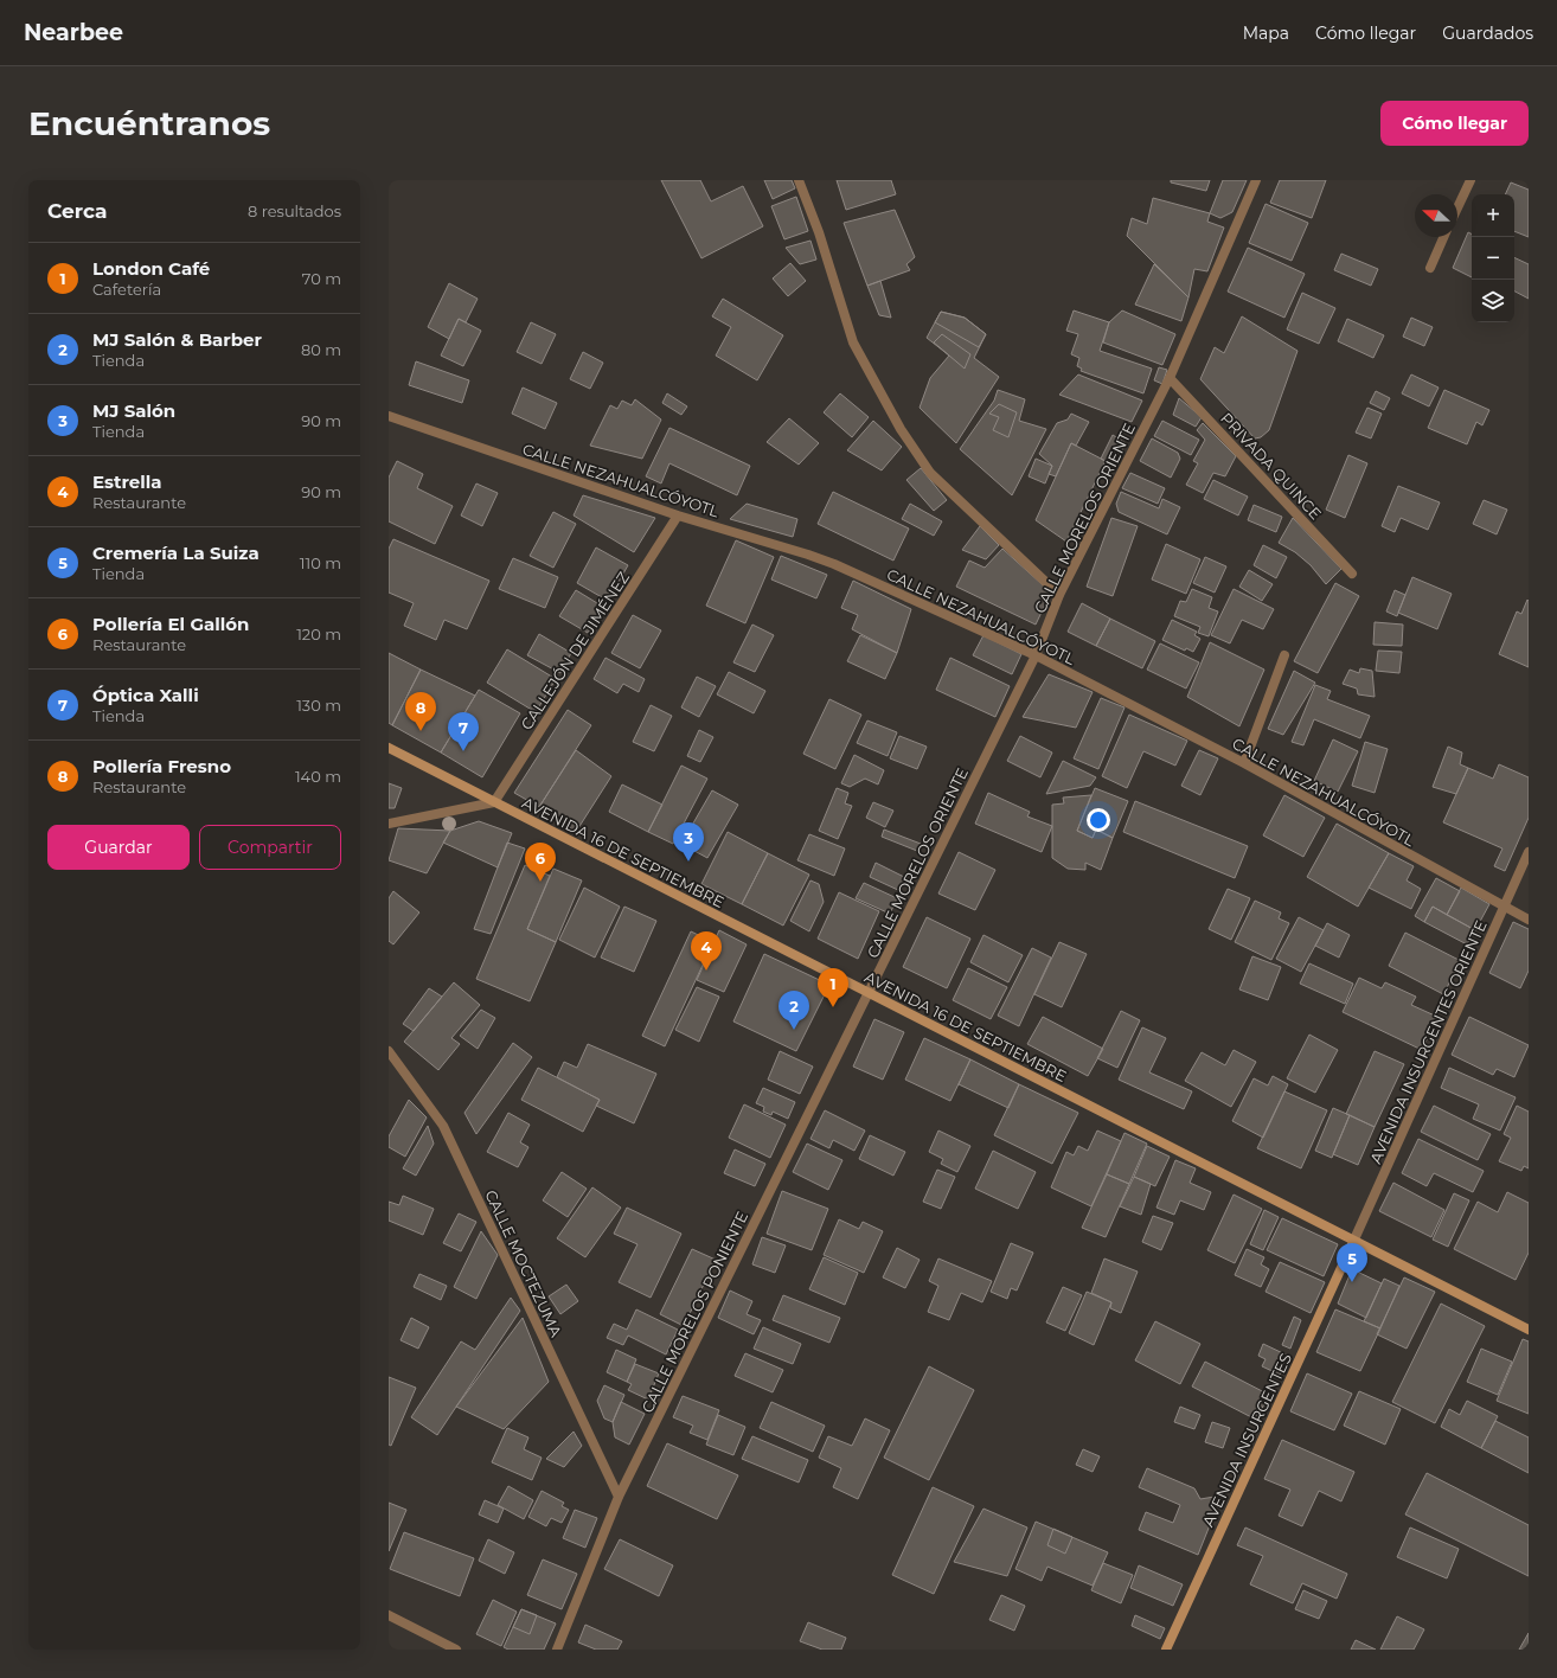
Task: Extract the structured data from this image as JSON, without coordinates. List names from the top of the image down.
{
  "streets": {
    "main road": ["AVENIDA 16 DE SEPTIEMBRE", "AVENIDA INSURGENTES"],
    "street": [
      "PRIVADA QUINCE",
      "CALLE NEZAHUALCÓYOTL",
      "CALLE MORELOS ORIENTE",
      "CALLEJÓN DE JIMÉNEZ",
      "AVENIDA INSURGENTES ORIENTE",
      "CALLE MOCTEZUMA",
      "CALLE MORELOS PONIENTE"
    ]
  },
  "crossings": [
    ["PRIVADA QUINCE", "CALLE MORELOS ORIENTE"],
    ["CALLE NEZAHUALCÓYOTL", "CALLE MORELOS ORIENTE"],
    ["CALLE NEZAHUALCÓYOTL", "CALLEJÓN DE JIMÉNEZ"],
    ["CALLE NEZAHUALCÓYOTL", "AVENIDA INSURGENTES ORIENTE"],
    ["CALLE MORELOS ORIENTE", "AVENIDA 16 DE SEPTIEMBRE"],
    ["CALLE MORELOS ORIENTE", "CALLE MORELOS PONIENTE"],
    ["CALLEJÓN DE JIMÉNEZ", "AVENIDA 16 DE SEPTIEMBRE"],
    ["AVENIDA 16 DE SEPTIEMBRE", "AVENIDA INSURGENTES ORIENTE"],
    ["AVENIDA 16 DE SEPTIEMBRE", "CALLE MORELOS PONIENTE"],
    ["AVENIDA 16 DE SEPTIEMBRE", "AVENIDA INSURGENTES"],
    ["AVENIDA INSURGENTES ORIENTE", "AVENIDA INSURGENTES"],
    ["CALLE MOCTEZUMA", "CALLE MORELOS PONIENTE"]
  ],
  "north": "left",
  "page": {
    "header": "Nearbee",
    "nav": ["Mapa", "Cómo llegar", "Guardados"],
    "buttons": [
      "Cómo llegar",
      ["Guardar", "Compartir"]
    ],
    "title": "Encuéntranos",
    "heading": ["Cerca", "8 resultados"],
    "map_buttons": ["+", "−"],
    "list": [
      {
        "mark": "1",
        "name": "London Café",
        "note": "Cafetería",
        "value": "70 m"
      },
      {
        "mark": "2",
        "name": "MJ Salón & Barber",
        "note": "Tienda",
        "value": "80 m"
      },
      {
        "mark": "3",
        "name": "MJ Salón",
        "note": "Tienda",
        "value": "90 m"
      },
      {
        "mark": "4",
        "name": "Estrella",
        "note": "Restaurante",
        "value": "90 m"
      },
      {
        "mark": "5",
        "name": "Cremería La Suiza",
        "note": "Tienda",
        "value": "110 m"
      },
      {
        "mark": "6",
        "name": "Pollería El Gallón",
        "note": "Restaurante",
        "value": "120 m"
      },
      {
        "mark": "7",
        "name": "Óptica Xalli",
        "note": "Tienda",
        "value": "130 m"
      },
      {
        "mark": "8",
        "name": "Pollería Fresno",
        "note": "Restaurante",
        "value": "140 m"
      }
    ],
    "pins": [
      "8",
      "7",
      "3",
      "6",
      "4",
      "1",
      "2",
      "5"
    ]
  }
}
